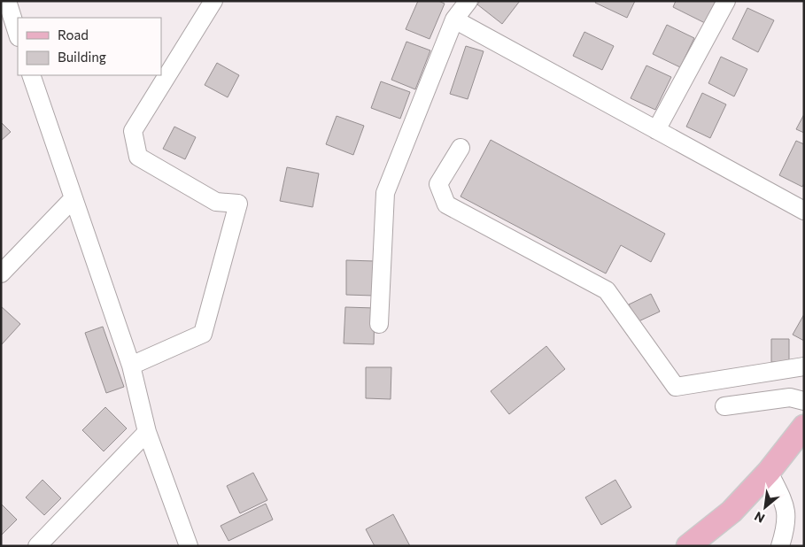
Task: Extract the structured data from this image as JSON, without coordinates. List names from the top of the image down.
{
  "legend": ["Road", "Building"],
  "north": "bottom left"
}
